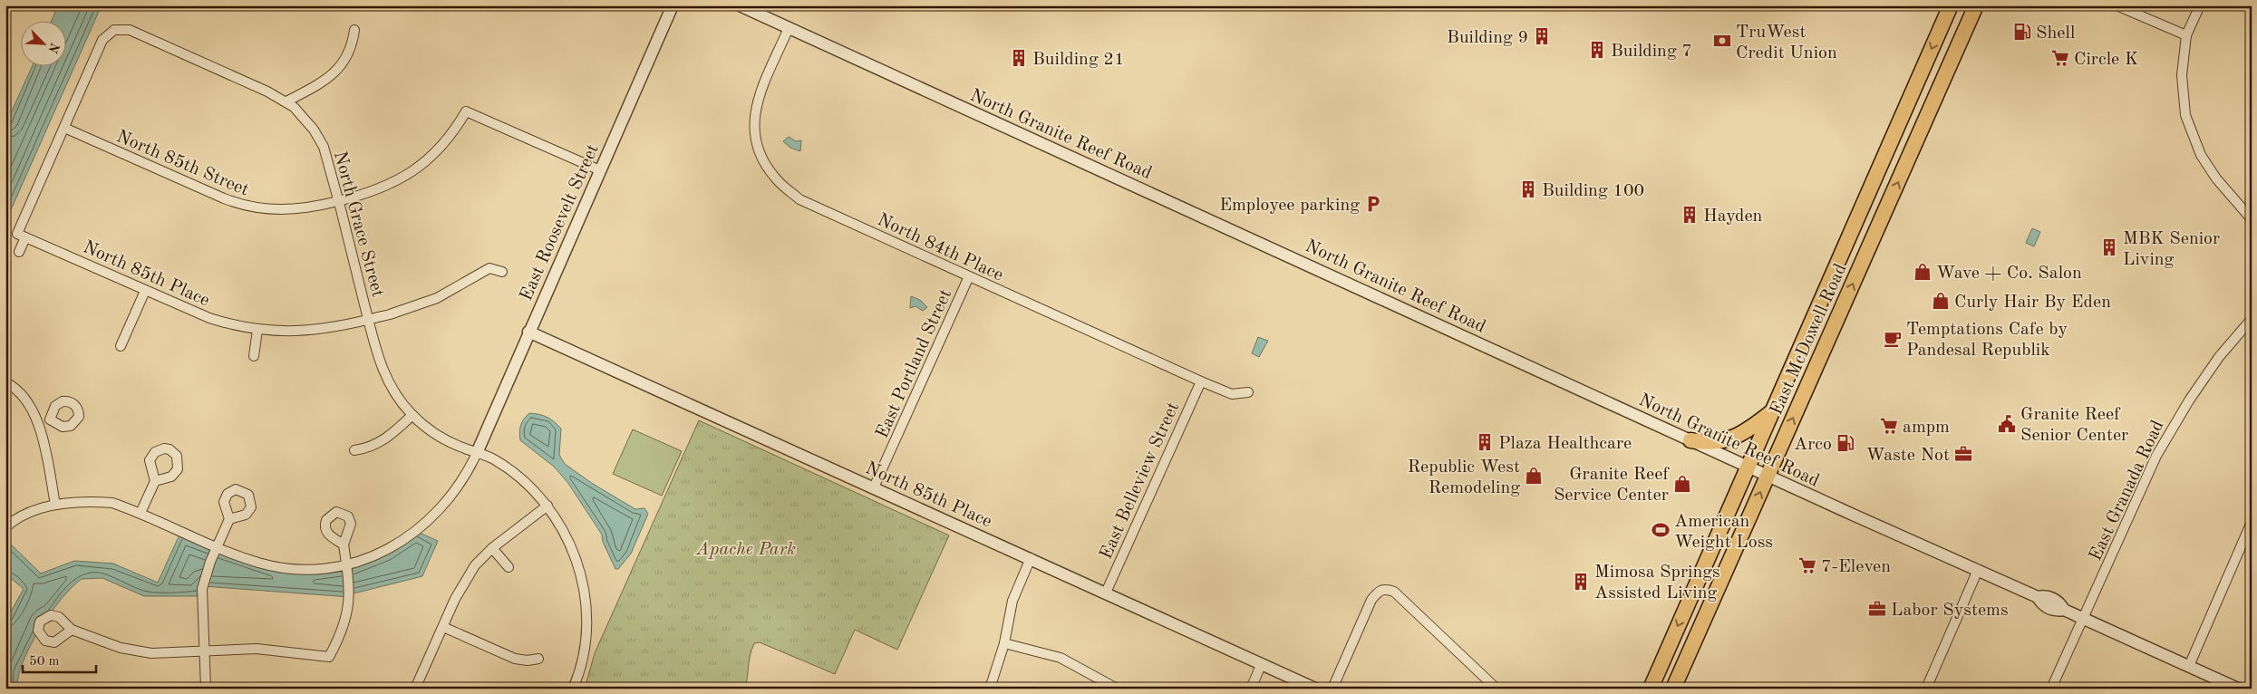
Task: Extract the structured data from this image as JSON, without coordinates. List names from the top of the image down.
{
  "streets": {
    "main road": ["East McDowell Road"],
    "street": [
      "North Granite Reef Road",
      "North 85th Street",
      "East Roosevelt Street",
      "North Grace Street",
      "North 84th Place",
      "North 85th Place",
      "East Portland Street",
      "East Belleview Street",
      "East Granada Road"
    ]
  },
  "crossings": [
    ["North Granite Reef Road", "North 84th Place"],
    ["North Granite Reef Road", "East McDowell Road"],
    ["North Granite Reef Road", "East Granada Road"],
    ["North 85th Street", "East Roosevelt Street"],
    ["North 85th Street", "North Grace Street"],
    ["East Roosevelt Street", "North Grace Street"],
    ["East Roosevelt Street", "North 85th Place"],
    ["North Grace Street", "North 85th Place"],
    ["North 84th Place", "East Portland Street"],
    ["North 84th Place", "East Belleview Street"],
    ["North 85th Place", "East Portland Street"],
    ["North 85th Place", "East Belleview Street"]
  ],
  "parks": ["Apache Park"],
  "places": {
    "fuel station": ["Shell", "Arco"],
    "building": [
      "Building 9",
      "Building 7",
      "Building 21",
      "Building 100",
      "Hayden",
      "MBK Senior Living",
      "Plaza Healthcare",
      "Mimosa Springs Assisted Living"
    ],
    "bank": ["TruWest Credit Union"],
    "supermarket": ["Circle K", "ampm", "7-Eleven"],
    "parking": ["Employee parking"],
    "shop": [
      "Wave + Co. Salon",
      "Curly Hair By Eden",
      "Republic West Remodeling",
      "Granite Reef Service Center"
    ],
    "cafe": ["Temptations Cafe by Pandesal Republik"],
    "public building": ["Granite Reef Senior Center"],
    "office": ["Waste Not", "Labor Systems"],
    "sports": ["American Weight Loss"]
  },
  "scale_bar": "50 m",
  "north": "bottom right"
}
